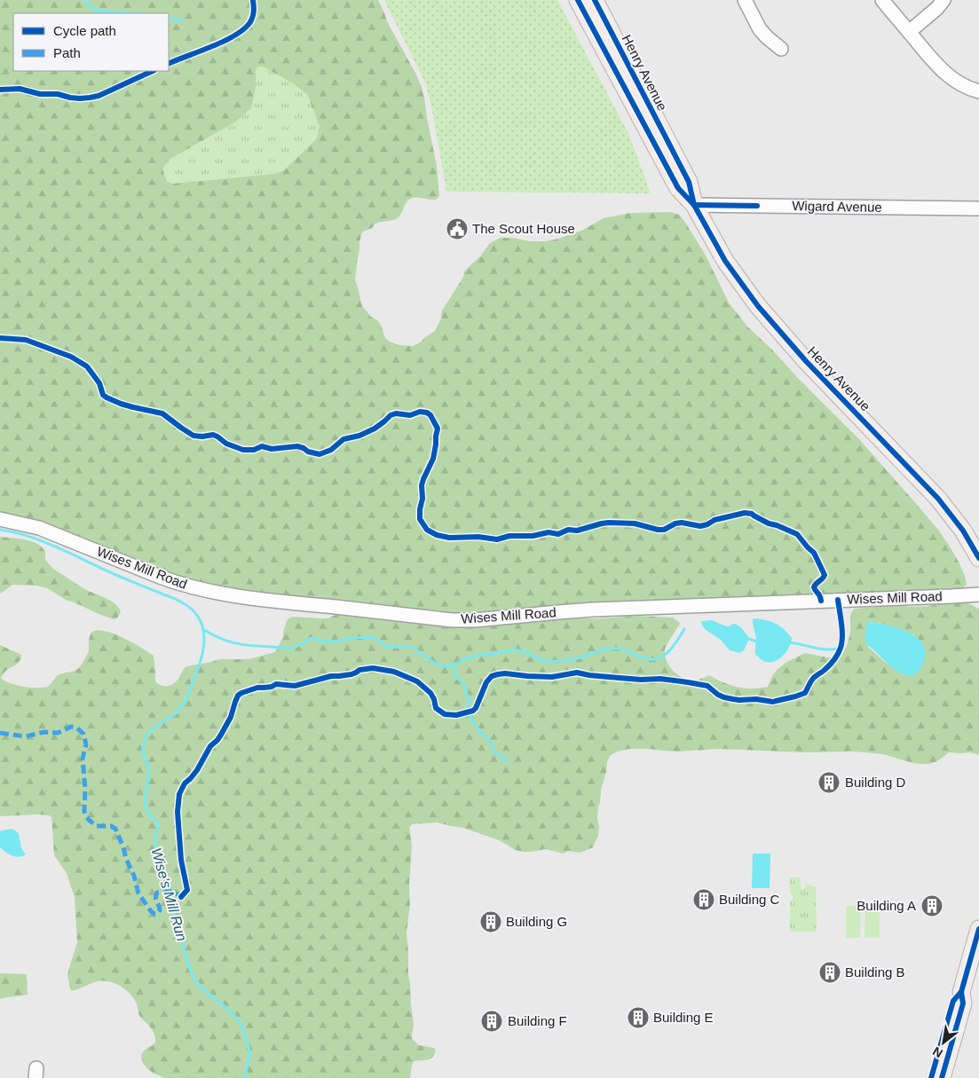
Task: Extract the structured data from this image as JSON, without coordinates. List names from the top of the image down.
{
  "streets": {
    "main road": ["Henry Avenue"],
    "street": ["Wigard Avenue", "Wises Mill Road"]
  },
  "crossings": [
    ["Henry Avenue", "Wigard Avenue"]
  ],
  "water": ["Wise's Mill Run"],
  "places": {
    "public building": ["The Scout House"],
    "building": [
      "Building D",
      "Building C",
      "Building A",
      "Building G",
      "Building B",
      "Building E",
      "Building F"
    ]
  },
  "legend": ["Cycle path", "Path"],
  "north": "bottom left"
}
